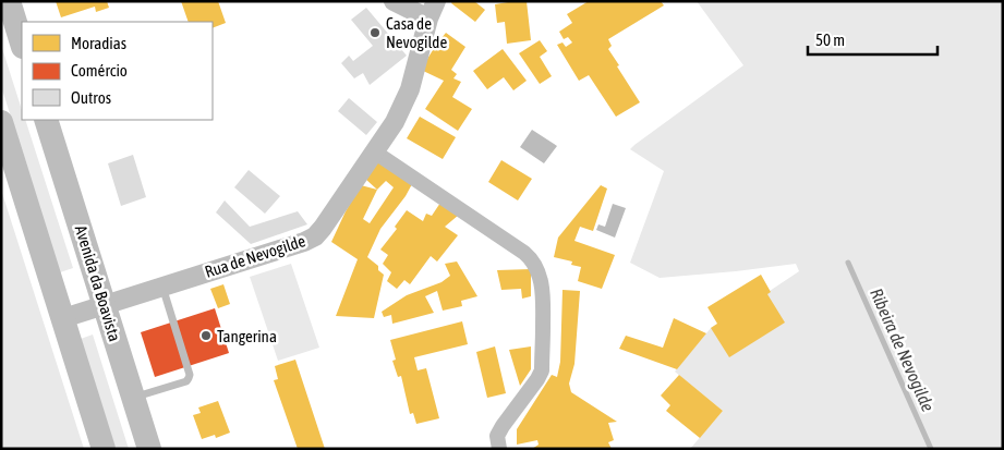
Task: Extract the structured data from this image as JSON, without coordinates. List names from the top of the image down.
{
  "streets": {
    "main road": ["Avenida da Boavista"],
    "street": ["Rua de Nevogilde"]
  },
  "crossings": [
    ["Rua de Nevogilde", "Avenida da Boavista"]
  ],
  "water": ["Ribeira de Nevogilde"],
  "places": ["Casa de Nevogilde", "Tangerina"],
  "legend": ["Moradias", "Comércio", "Outros"],
  "scale_bar": "50 m"
}
